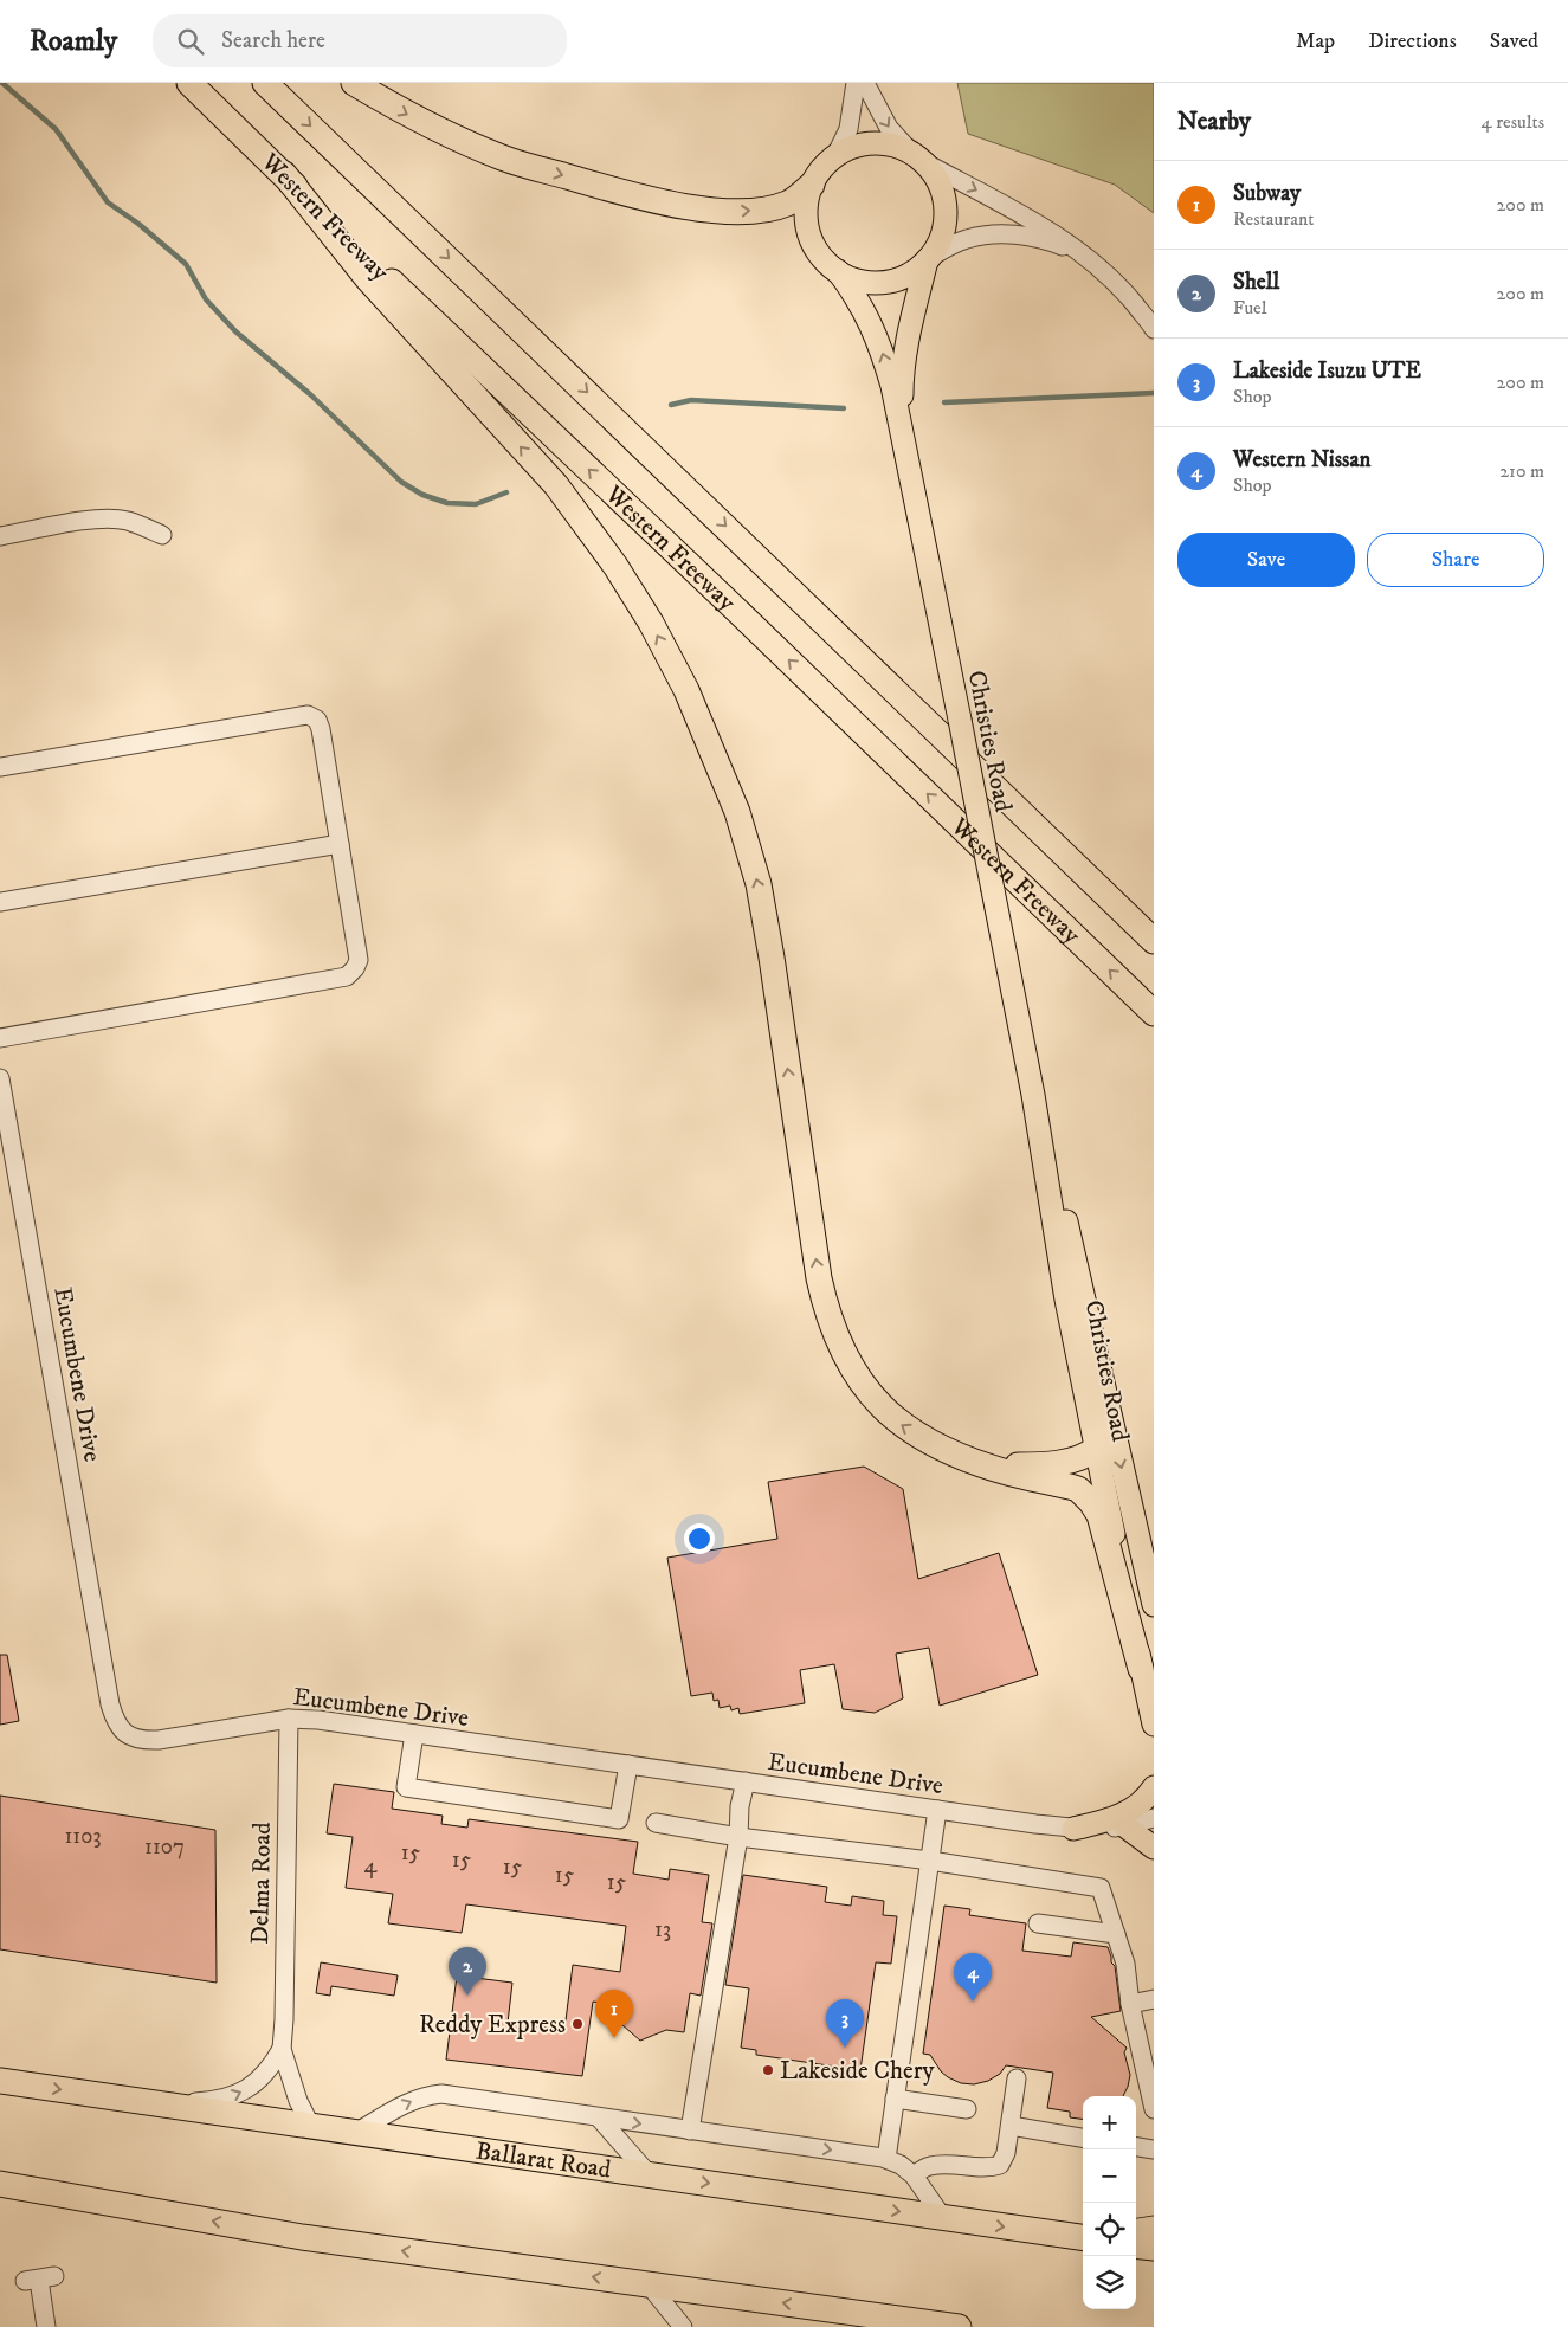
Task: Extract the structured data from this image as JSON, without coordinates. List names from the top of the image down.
{
  "streets": {
    "highway": ["Western Freeway", "Ballarat Road"],
    "main road": ["Christies Road"],
    "street": ["Eucumbene Drive", "Delma Road"]
  },
  "crossings": [
    ["Eucumbene Drive", "Delma Road"],
    ["Delma Road", "Ballarat Road"]
  ],
  "places": ["Reddy Express", "Lakeside Chery"],
  "house_numbers": [
    "1103",
    "1107",
    "15",
    "15",
    "4",
    "15",
    "15",
    "15",
    "13"
  ],
  "page": {
    "header": "Roamly",
    "search": "Search here",
    "nav": ["Map", "Directions", "Saved"],
    "heading": ["Nearby", "4 results"],
    "list": [
      {
        "mark": "1",
        "name": "Subway",
        "note": "Restaurant",
        "value": "200 m"
      },
      {
        "mark": "2",
        "name": "Shell",
        "note": "Fuel",
        "value": "200 m"
      },
      {
        "mark": "3",
        "name": "Lakeside Isuzu UTE",
        "note": "Shop",
        "value": "200 m"
      },
      {
        "mark": "4",
        "name": "Western Nissan",
        "note": "Shop",
        "value": "210 m"
      }
    ],
    "buttons": ["Save", "Share"],
    "pins": [
      "2",
      "4",
      "1",
      "3"
    ],
    "map_buttons": ["+", "−"]
  }
}
